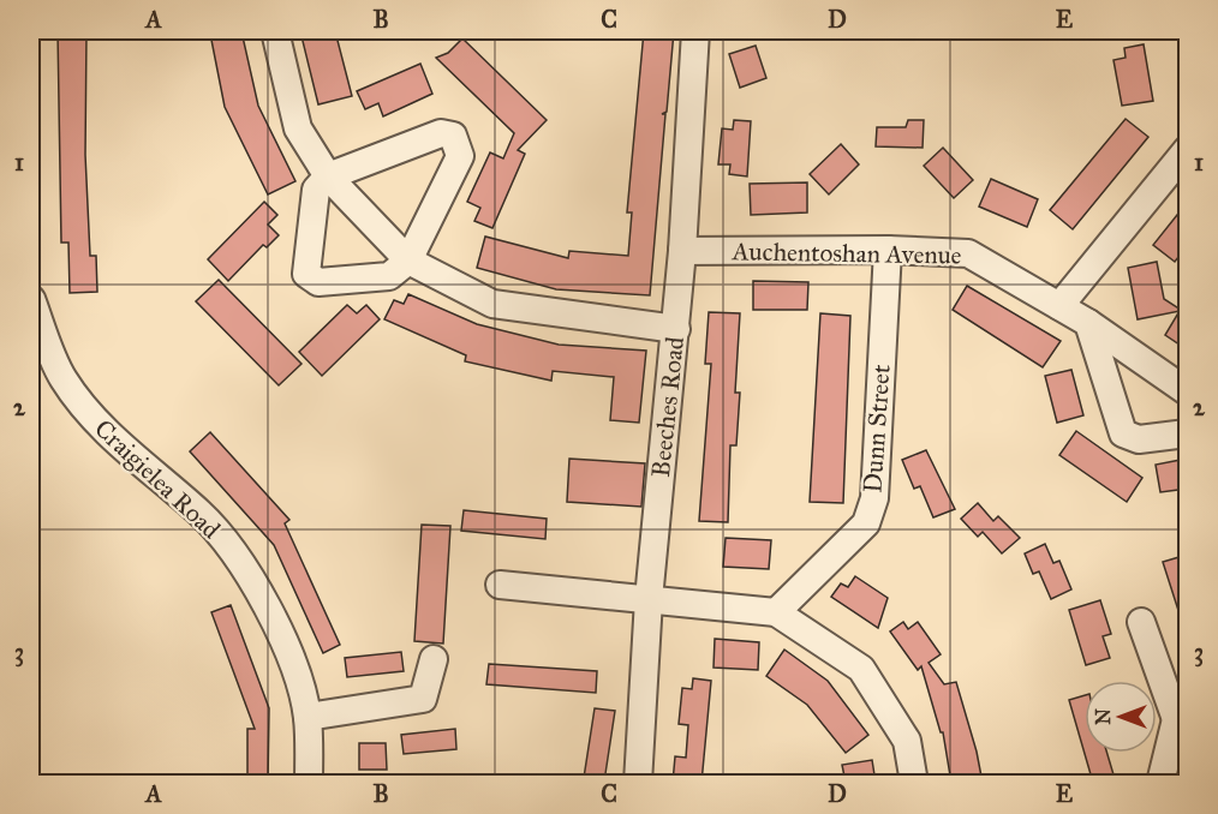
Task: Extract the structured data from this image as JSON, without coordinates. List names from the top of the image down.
{
  "streets": {
    "street": [
      "Auchentoshan Avenue",
      "Beeches Road",
      "Dunn Street",
      "Craigielea Road"
    ]
  },
  "crossings": [
    ["Auchentoshan Avenue", "Beeches Road"],
    ["Auchentoshan Avenue", "Dunn Street"]
  ],
  "north": "left",
  "grid": {
    "columns": [
      "A",
      "B",
      "C",
      "D",
      "E"
    ],
    "rows": ["1", "2", "3"]
  }
}
